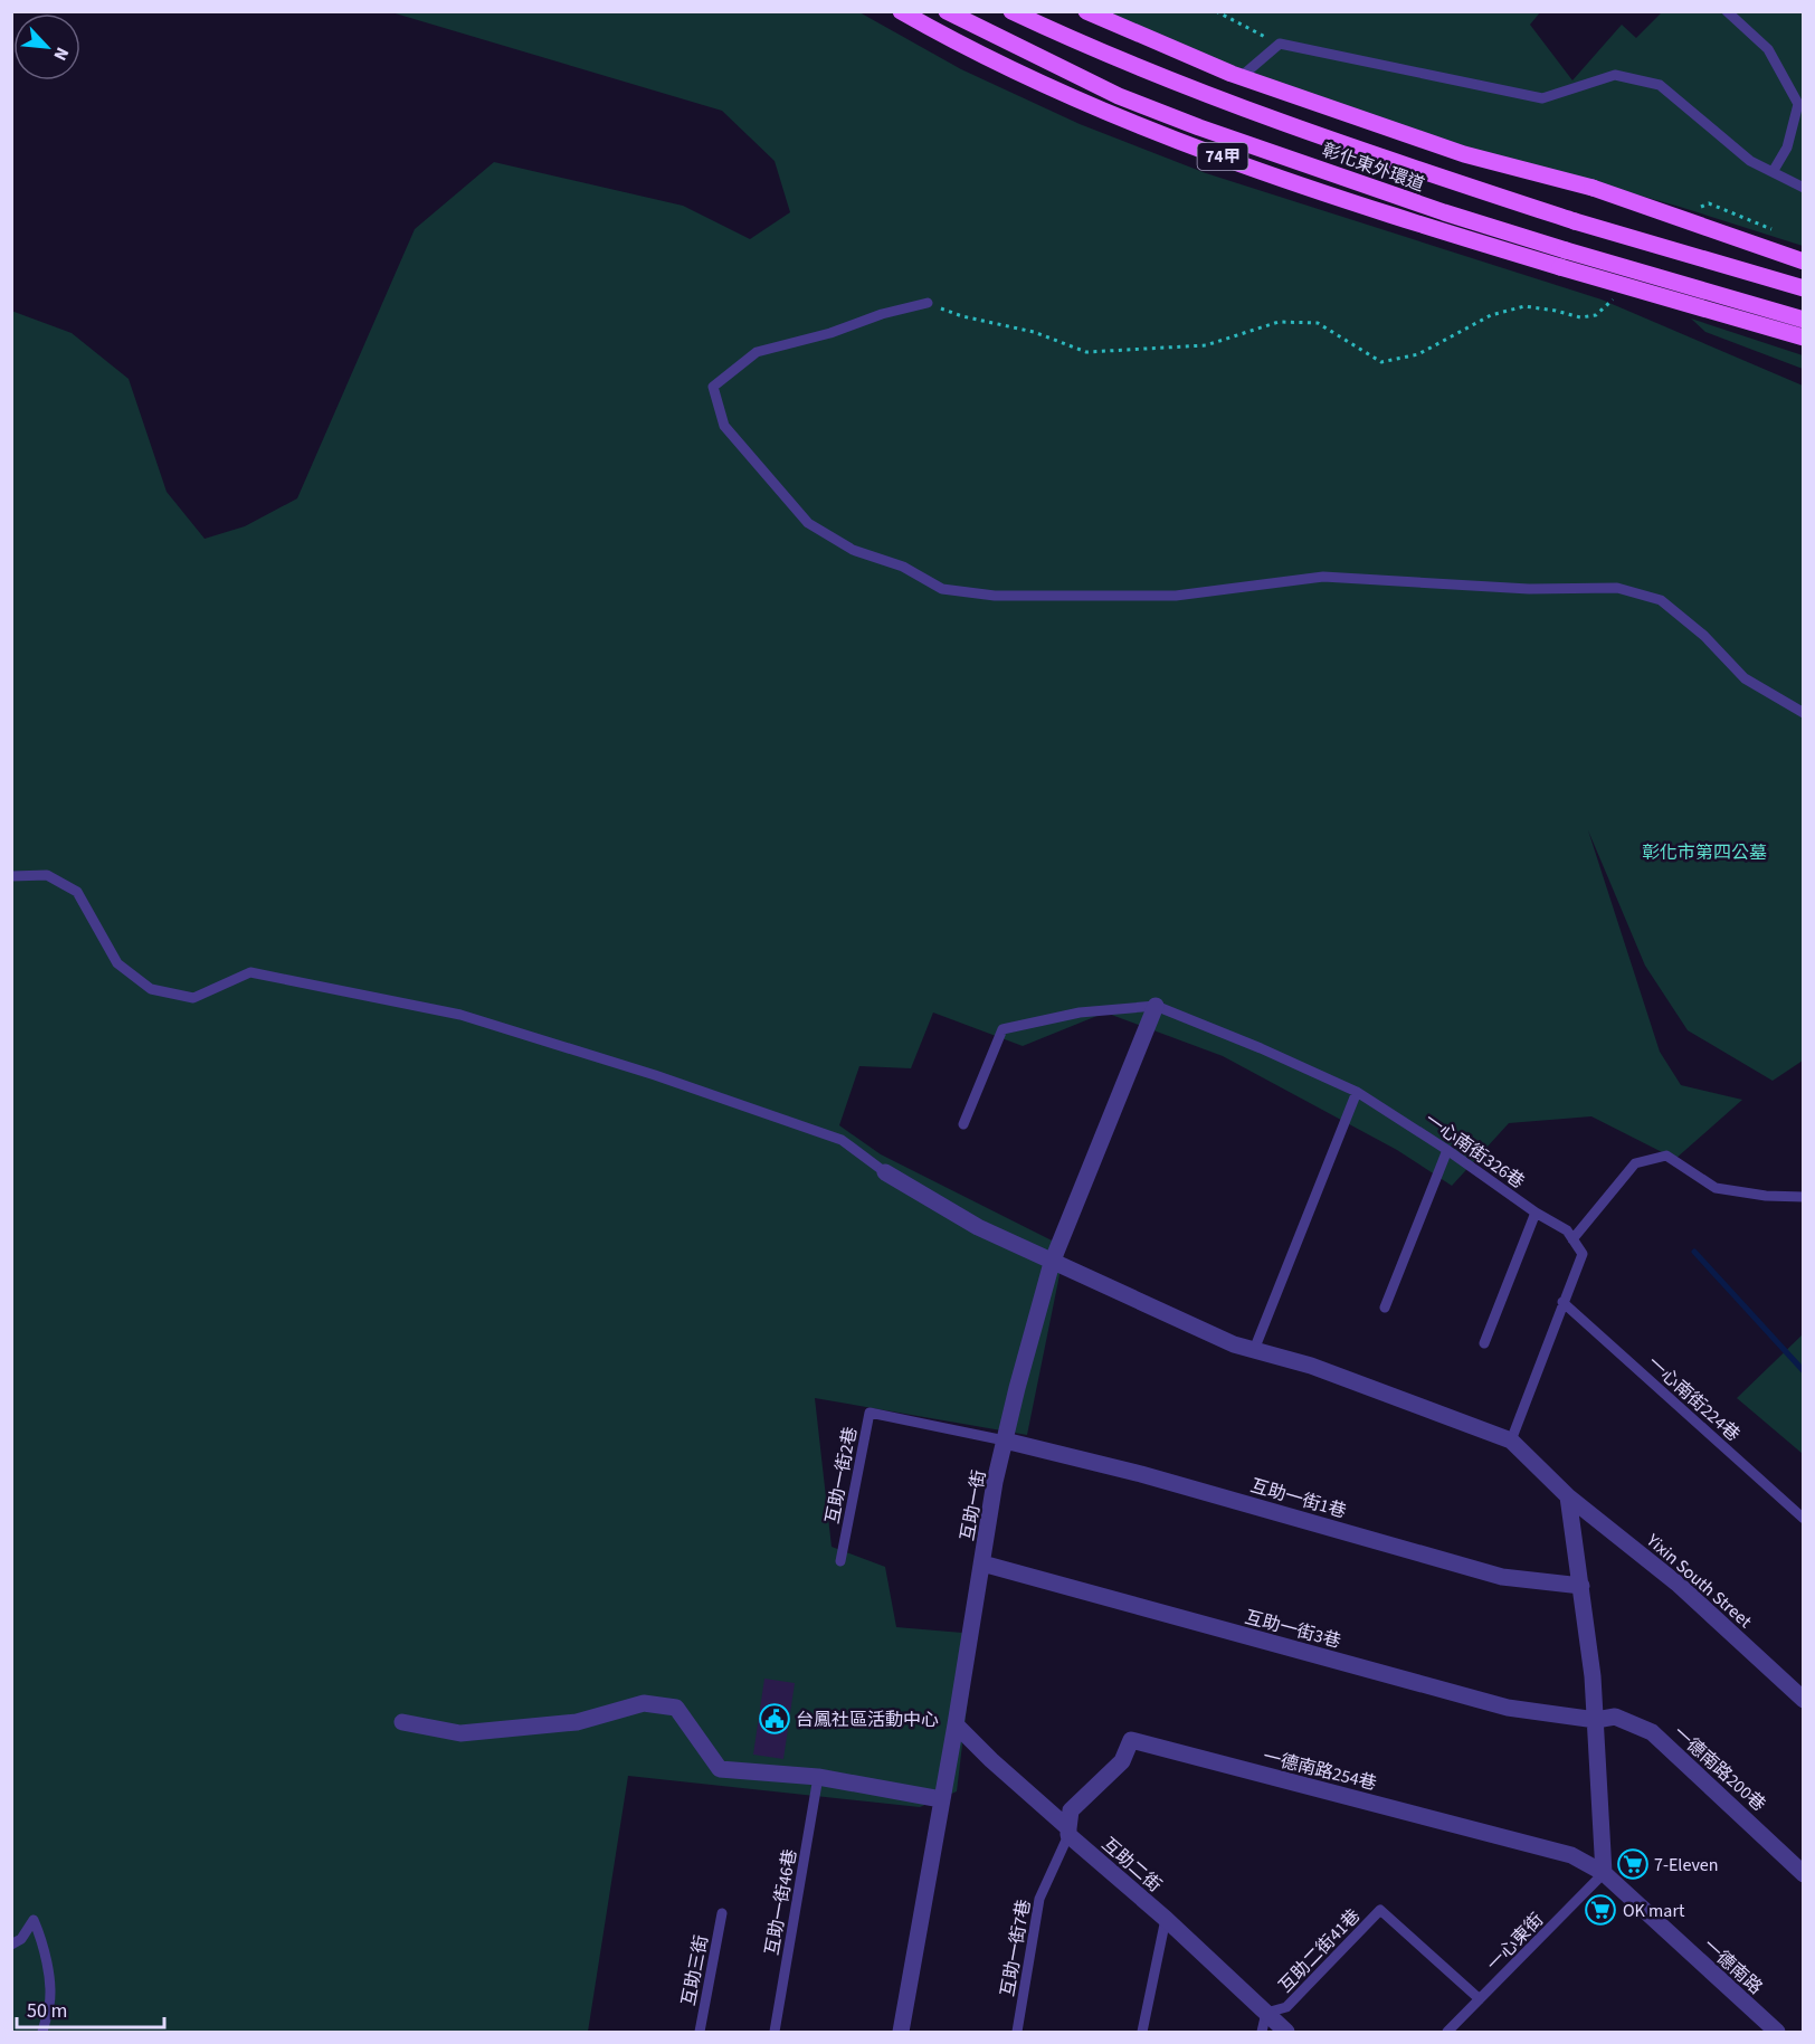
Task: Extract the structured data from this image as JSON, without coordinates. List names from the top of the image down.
{
  "streets": {
    "main road": ["74甲", "彰化東外環道"],
    "street": [
      "互助一街1巷",
      "互助一街",
      "Yixin South Street",
      "互助一街3巷",
      "一德南路200巷",
      "一德南路254巷",
      "互助二街",
      "一德南路"
    ],
    "lane": [
      "一心南街326巷",
      "一心南街224巷",
      "互助一街2巷",
      "互助一街46巷",
      "一心東街",
      "互助一街7巷",
      "互助二街41巷",
      "互助三街"
    ]
  },
  "crossings": [
    ["一心南街326巷", "互助一街"],
    ["互助一街2巷", "互助一街1巷"],
    ["互助一街2巷", "互助一街"],
    ["互助一街1巷", "互助一街"],
    ["互助一街", "互助一街3巷"],
    ["互助一街", "互助二街"],
    ["互助一街3巷", "一德南路200巷"],
    ["一德南路254巷", "互助二街"],
    ["一德南路254巷", "一心東街"],
    ["一德南路254巷", "互助一街7巷"],
    ["一德南路254巷", "一德南路"],
    ["互助二街", "互助一街7巷"],
    ["互助二街", "互助二街41巷"],
    ["一心東街", "互助二街41巷"],
    ["一心東街", "一德南路"]
  ],
  "parks": ["彰化市第四公墓"],
  "places": {
    "public building": ["台鳳社區活動中心"],
    "supermarket": ["7-Eleven", "OK mart"]
  },
  "scale_bar": "50 m",
  "north": "bottom right"
}
